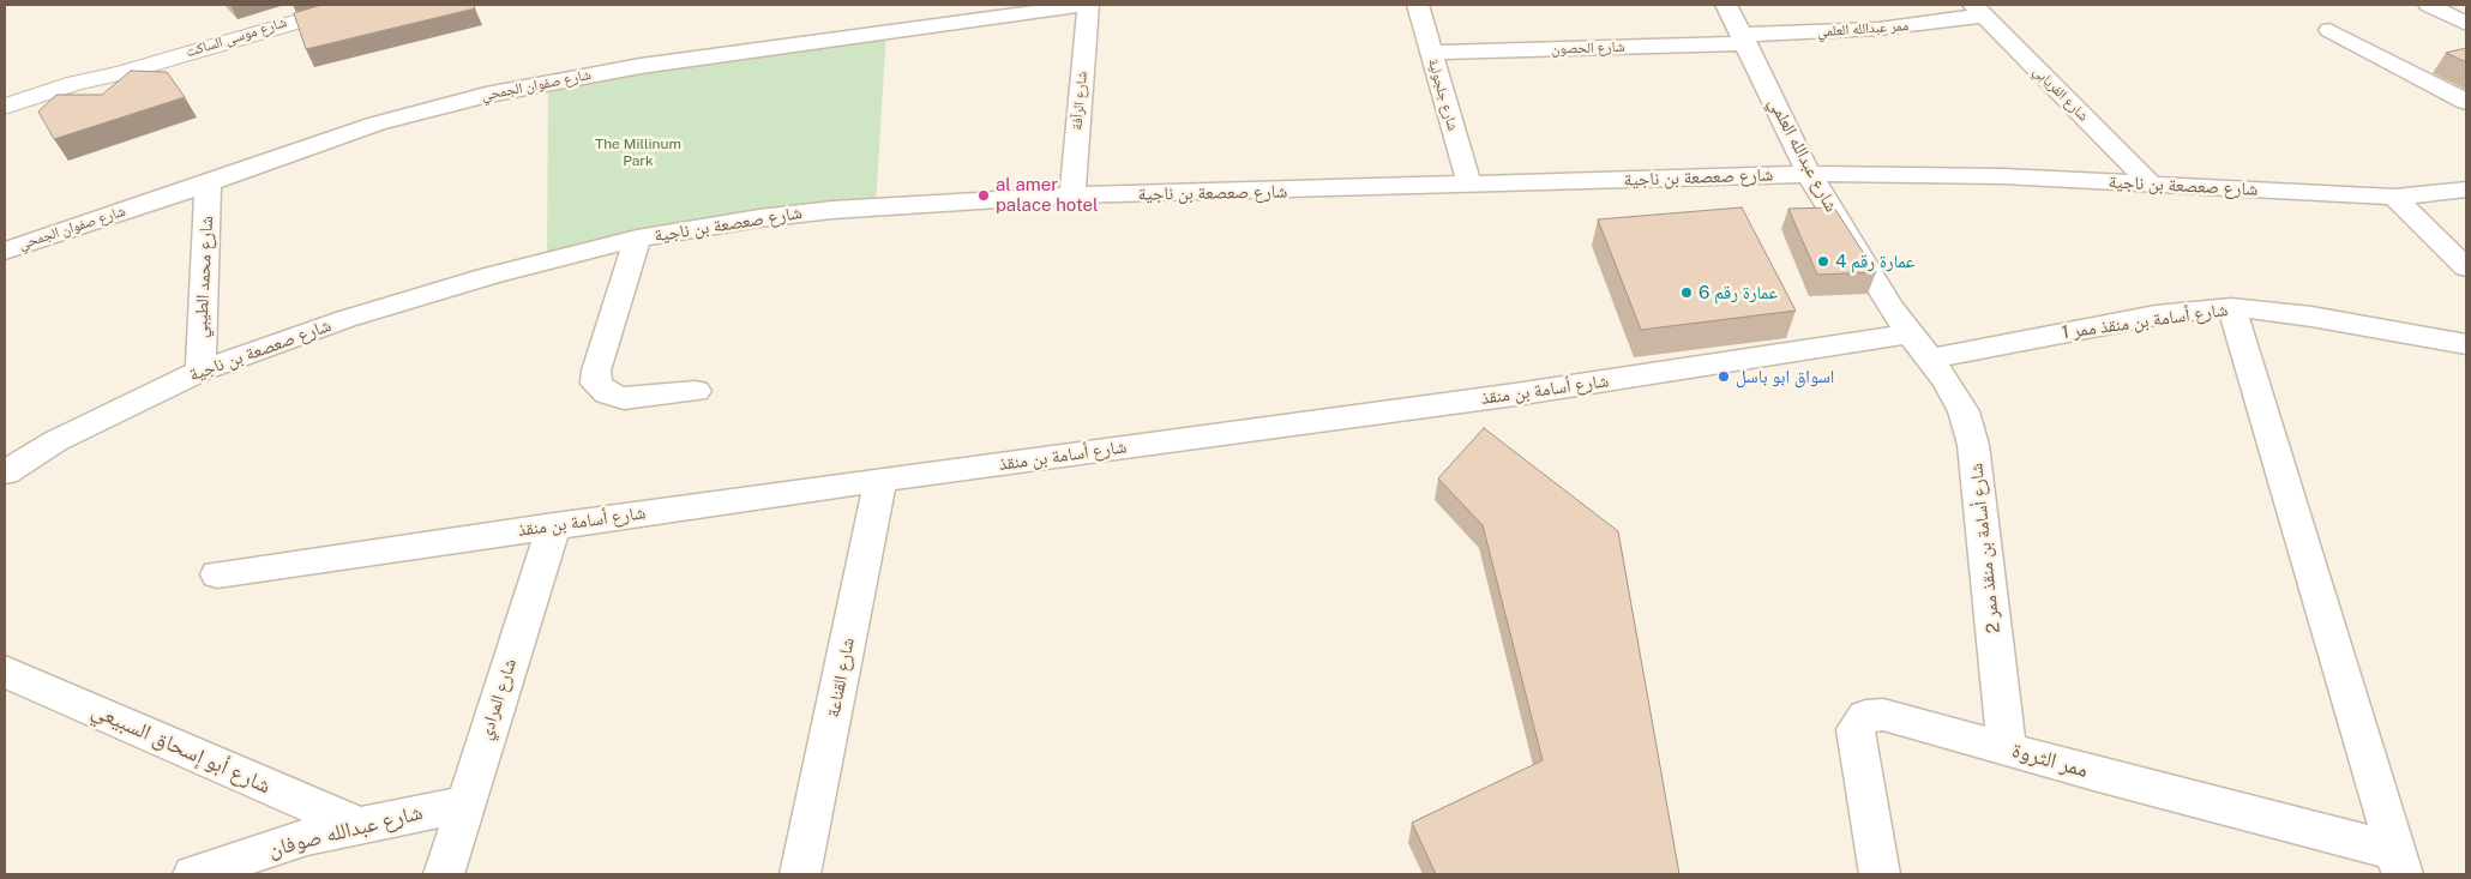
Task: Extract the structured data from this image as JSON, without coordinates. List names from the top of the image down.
{
  "streets": {
    "street": [
      "ممر عبدالله العلمي",
      "شارع موسى الساكت",
      "شارع الحصون",
      "شارع صفوان الجمحي",
      "شارع الفريابي",
      "شارع جلجولية",
      "شارع الرأفة",
      "شارع عبدالله العلمي",
      "شارع صعصعة بن ناجية",
      "شارع محمد الطيبي",
      "شارع أسامة بن منقذ ممر 1",
      "شارع أسامة بن منقذ",
      "شارع أسامة بن منقذ ممر 2",
      "شارع القناعة",
      "شارع المرادي",
      "شارع أبو إسحاق السبيعي",
      "ممر الثروة",
      "شارع عبدالله صوفان"
    ]
  },
  "crossings": [
    ["ممر عبدالله العلمي", "شارع الحصون"],
    ["ممر عبدالله العلمي", "شارع الفريابي"],
    ["ممر عبدالله العلمي", "شارع عبدالله العلمي"],
    ["شارع الحصون", "شارع جلجولية"],
    ["شارع الحصون", "شارع عبدالله العلمي"],
    ["شارع صفوان الجمحي", "شارع الرأفة"],
    ["شارع صفوان الجمحي", "شارع محمد الطيبي"],
    ["شارع الفريابي", "شارع صعصعة بن ناجية"],
    ["شارع جلجولية", "شارع صعصعة بن ناجية"],
    ["شارع الرأفة", "شارع صعصعة بن ناجية"],
    ["شارع عبدالله العلمي", "شارع صعصعة بن ناجية"],
    ["شارع عبدالله العلمي", "شارع أسامة بن منقذ ممر 1"],
    ["شارع عبدالله العلمي", "شارع أسامة بن منقذ"],
    ["شارع عبدالله العلمي", "شارع أسامة بن منقذ ممر 2"],
    ["شارع صعصعة بن ناجية", "شارع محمد الطيبي"],
    ["شارع أسامة بن منقذ ممر 1", "شارع أسامة بن منقذ"],
    ["شارع أسامة بن منقذ ممر 1", "شارع أسامة بن منقذ ممر 2"],
    ["شارع أسامة بن منقذ ممر 1", "ممر الثروة"],
    ["شارع أسامة بن منقذ", "شارع أسامة بن منقذ ممر 2"],
    ["شارع أسامة بن منقذ", "شارع القناعة"],
    ["شارع أسامة بن منقذ", "شارع المرادي"],
    ["شارع أسامة بن منقذ ممر 2", "ممر الثروة"],
    ["شارع المرادي", "شارع عبدالله صوفان"],
    ["شارع أبو إسحاق السبيعي", "شارع عبدالله صوفان"]
  ],
  "parks": ["The Millinum Park"],
  "places": [
    "al amer palace hotel",
    "عمارة رقم 4",
    "عمارة رقم 6",
    "اسواق ابو باسل"
  ]
}
